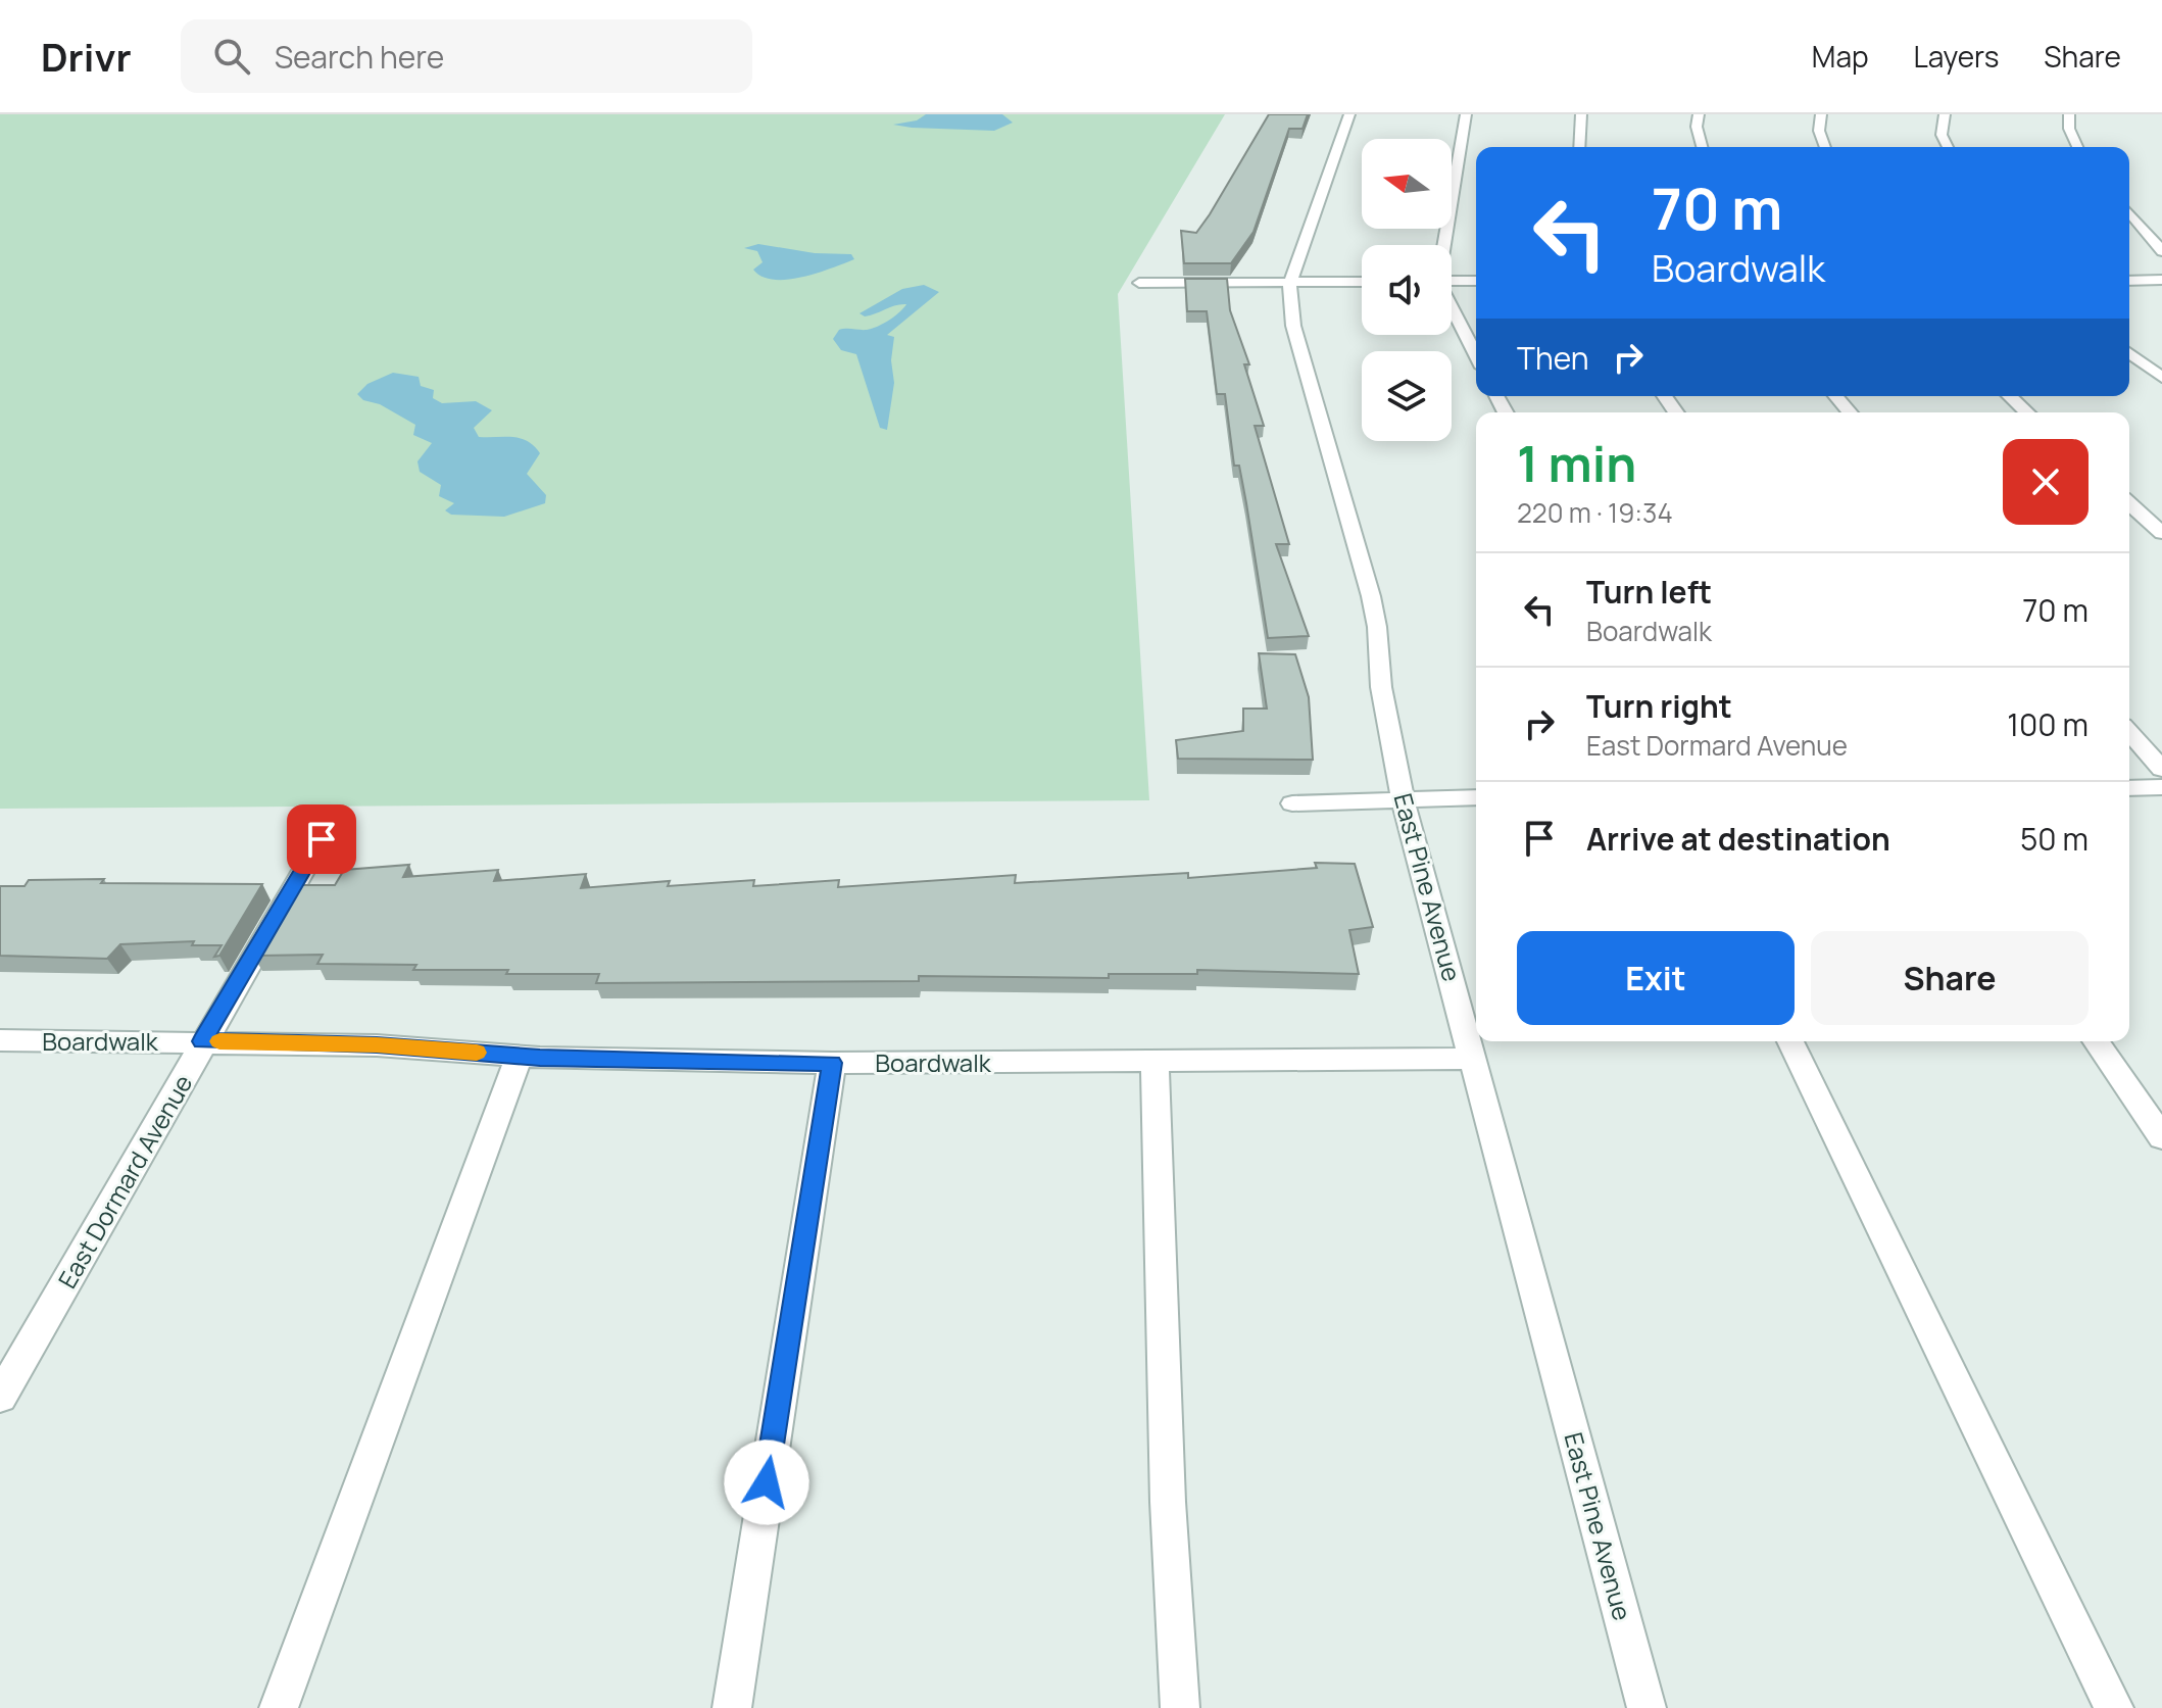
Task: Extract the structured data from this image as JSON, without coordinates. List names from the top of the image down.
{
  "streets": {
    "street": ["East Pine Avenue", "Boardwalk", "East Dormard Avenue"]
  },
  "crossings": [
    ["East Pine Avenue", "Boardwalk"],
    ["Boardwalk", "East Dormard Avenue"]
  ],
  "north": "left",
  "page": {
    "header": "Drivr",
    "search": "Search here",
    "nav": ["Map", "Layers", "Share"],
    "turn": ["70 m", "Boardwalk"],
    "then": "Then",
    "heading": ["1 min", "220 m · 19:34"],
    "list": [
      {
        "name": "Turn left",
        "note": "Boardwalk",
        "value": "70 m"
      },
      {
        "name": "Turn right",
        "note": "East Dormard Avenue",
        "value": "100 m"
      },
      {
        "name": "Arrive at destination",
        "value": "50 m"
      }
    ],
    "buttons": ["Exit", "Share"]
  }
}
